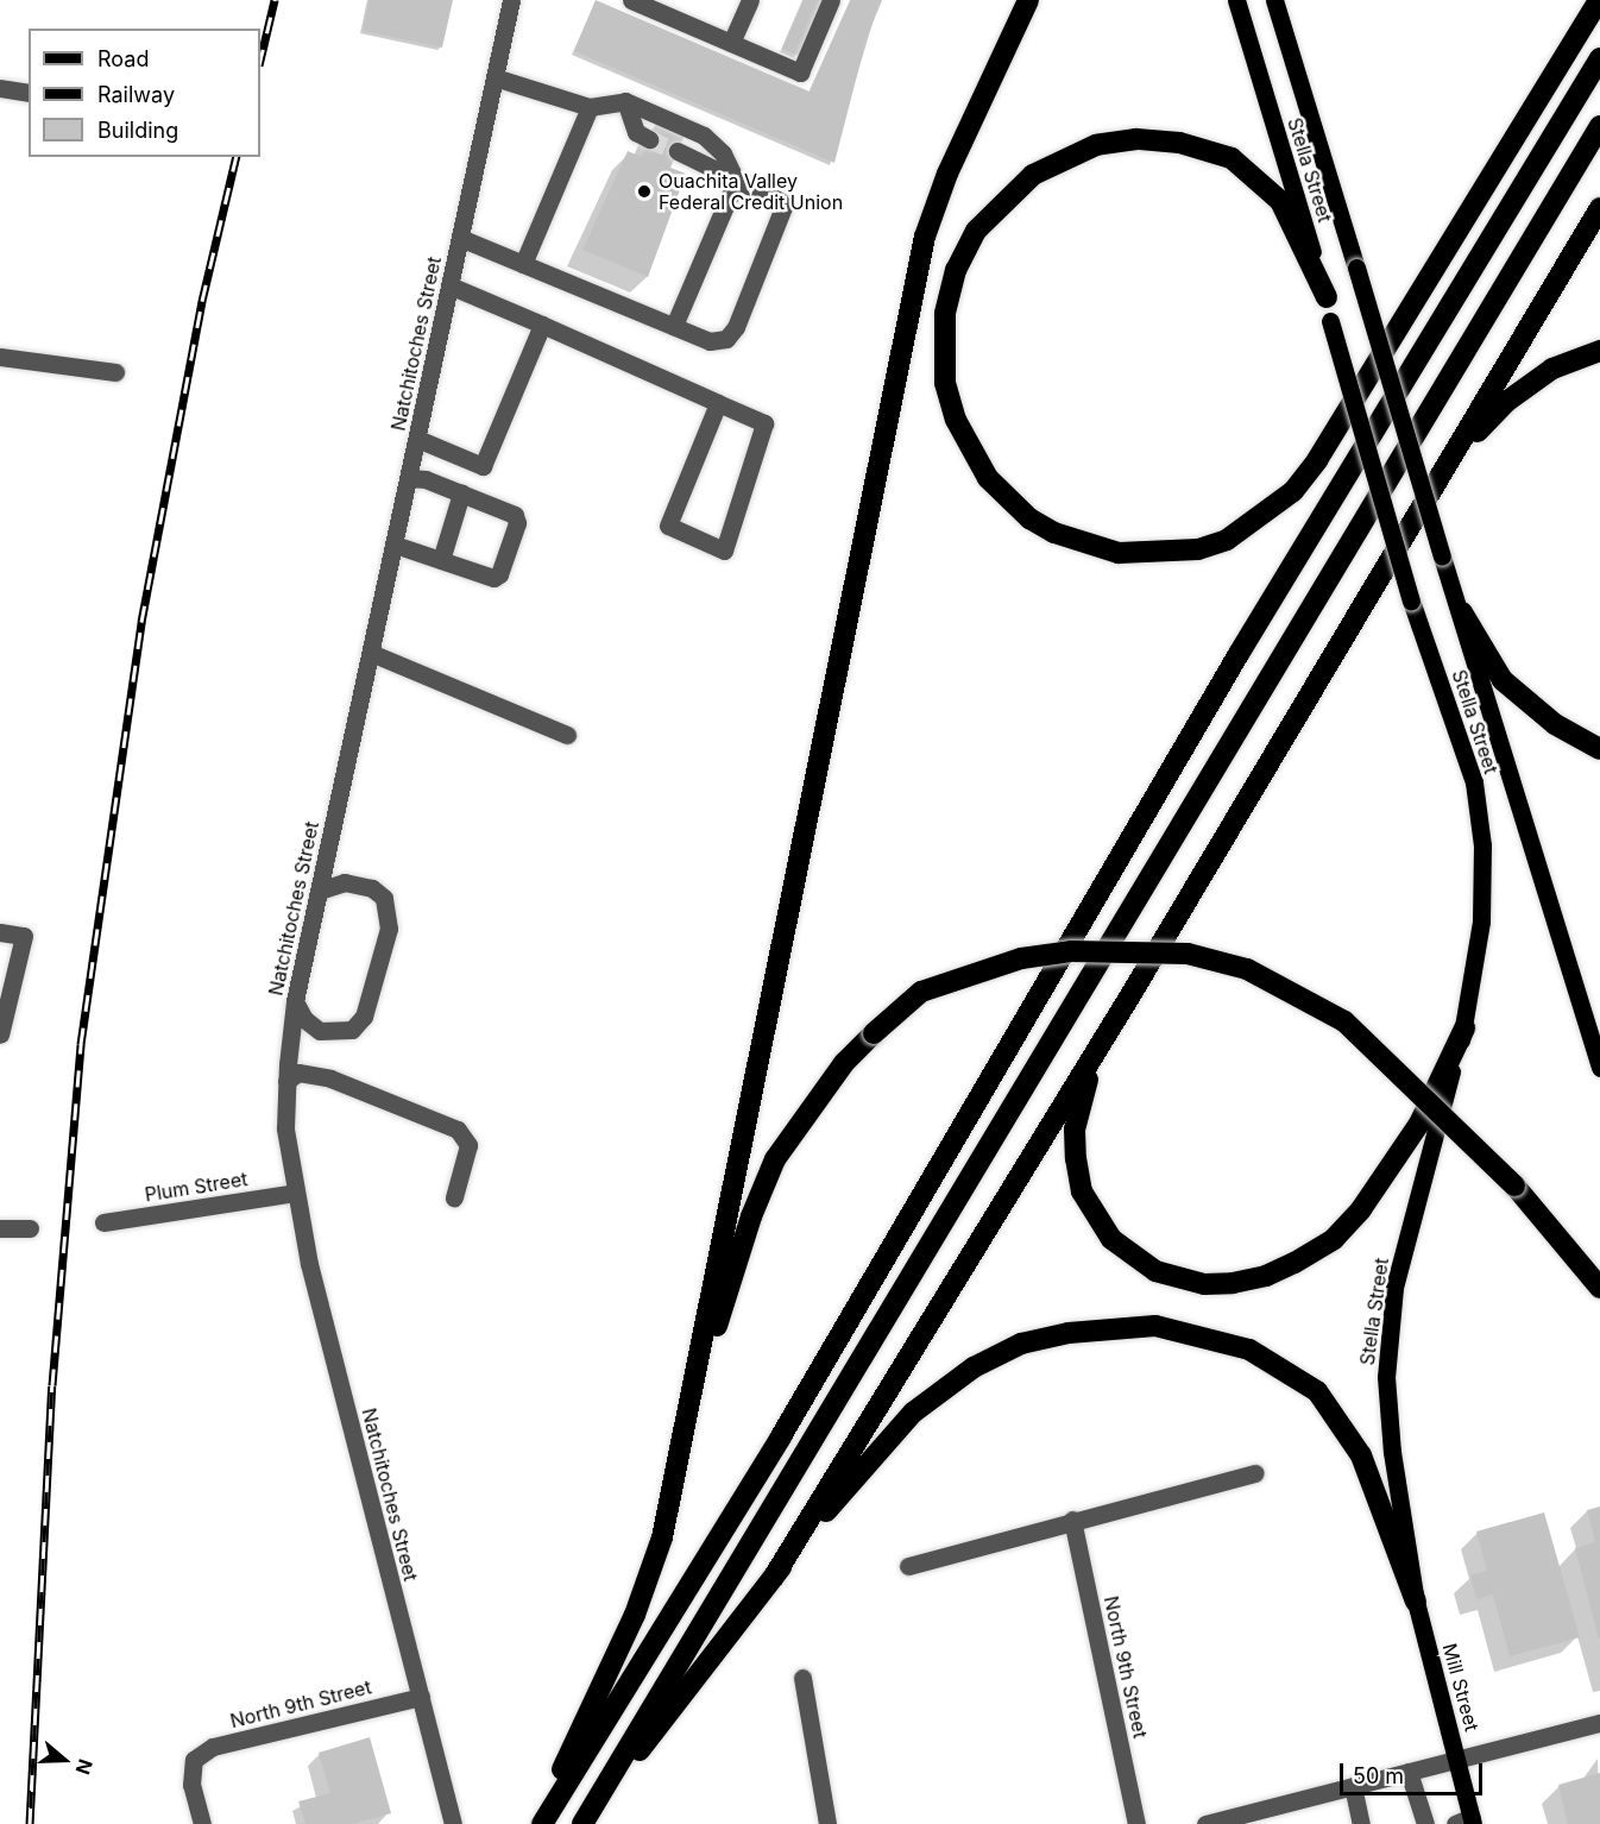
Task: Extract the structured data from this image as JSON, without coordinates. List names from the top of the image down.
{
  "streets": {
    "main road": ["Stella Street", "Mill Street"],
    "street": ["Natchitoches Street", "Plum Street", "North 9th Street"]
  },
  "crossings": [
    ["Stella Street", "Mill Street"],
    ["Natchitoches Street", "Plum Street"],
    ["Natchitoches Street", "North 9th Street"]
  ],
  "places": ["Ouachita Valley Federal Credit Union"],
  "legend": ["Road", "Railway", "Building"],
  "scale_bar": "50 m",
  "north": "right"
}
